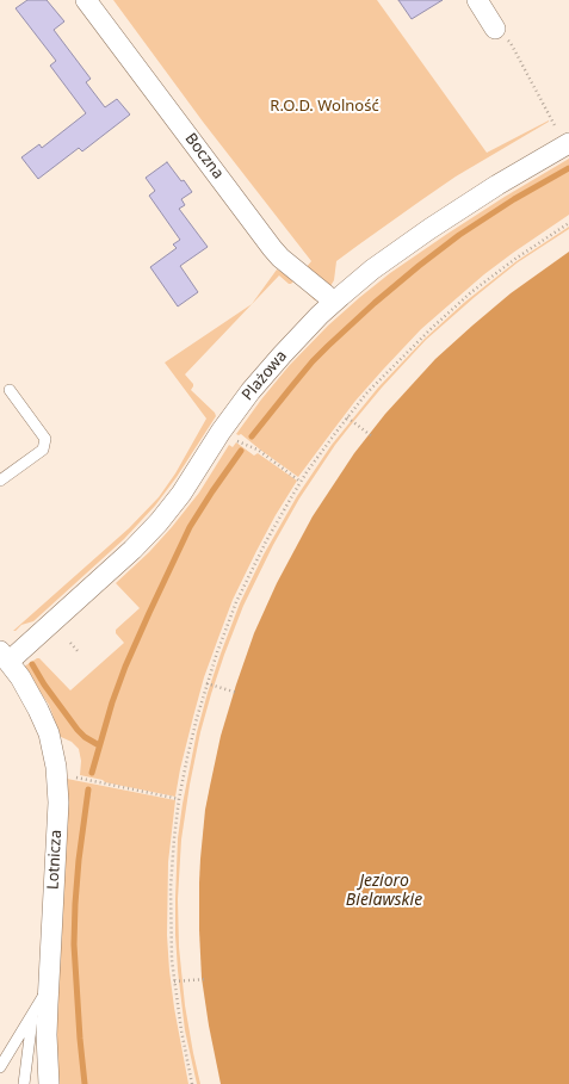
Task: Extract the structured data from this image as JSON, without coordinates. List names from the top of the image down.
{
  "streets": {
    "street": ["Boczna", "Plażowa", "Lotnicza"]
  },
  "crossings": [
    ["Boczna", "Plażowa"],
    ["Plażowa", "Lotnicza"]
  ],
  "water": ["Jezioro Bielawskie"],
  "parks": ["R.O.D. Wolność"]
}
